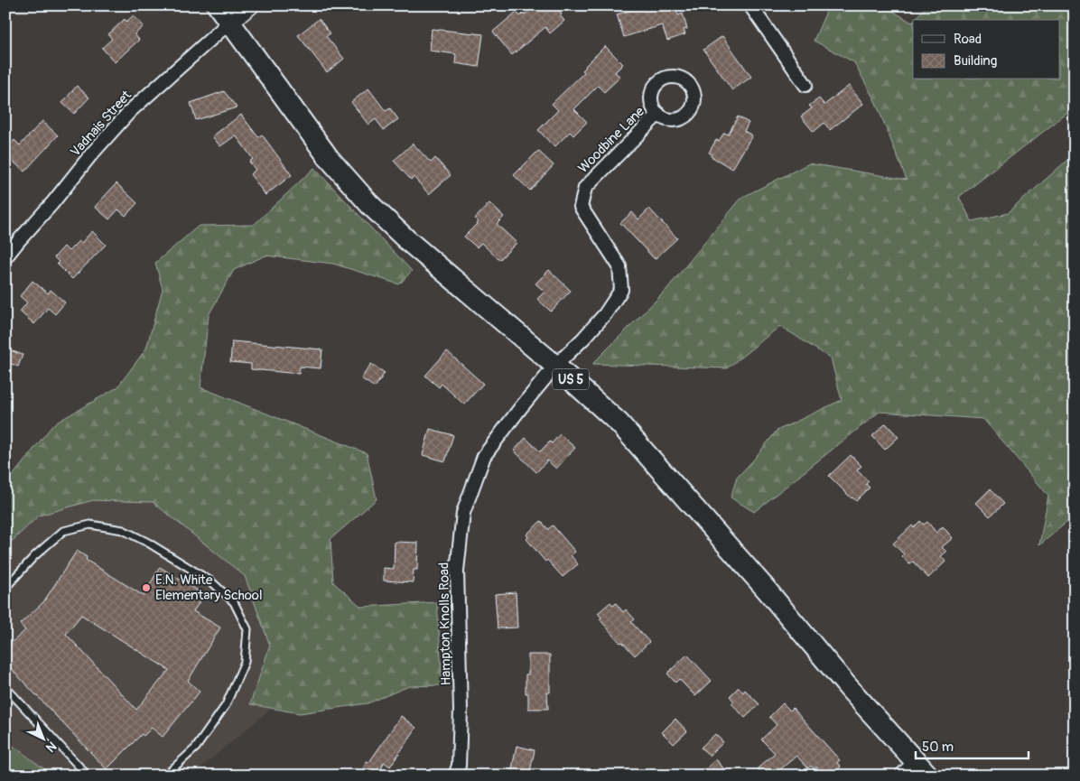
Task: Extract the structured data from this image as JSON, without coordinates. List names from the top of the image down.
{
  "streets": {
    "main road": ["US 5"],
    "street": ["Vadnais Street", "Woodbine Lane", "Hampton Knolls Road"]
  },
  "crossings": [
    ["Vadnais Street", "US 5"],
    ["Woodbine Lane", "US 5"],
    ["Woodbine Lane", "Hampton Knolls Road"],
    ["US 5", "Hampton Knolls Road"]
  ],
  "places": ["E.N. White Elementary School"],
  "legend": ["Road", "Building"],
  "scale_bar": "50 m",
  "north": "bottom right"
}
